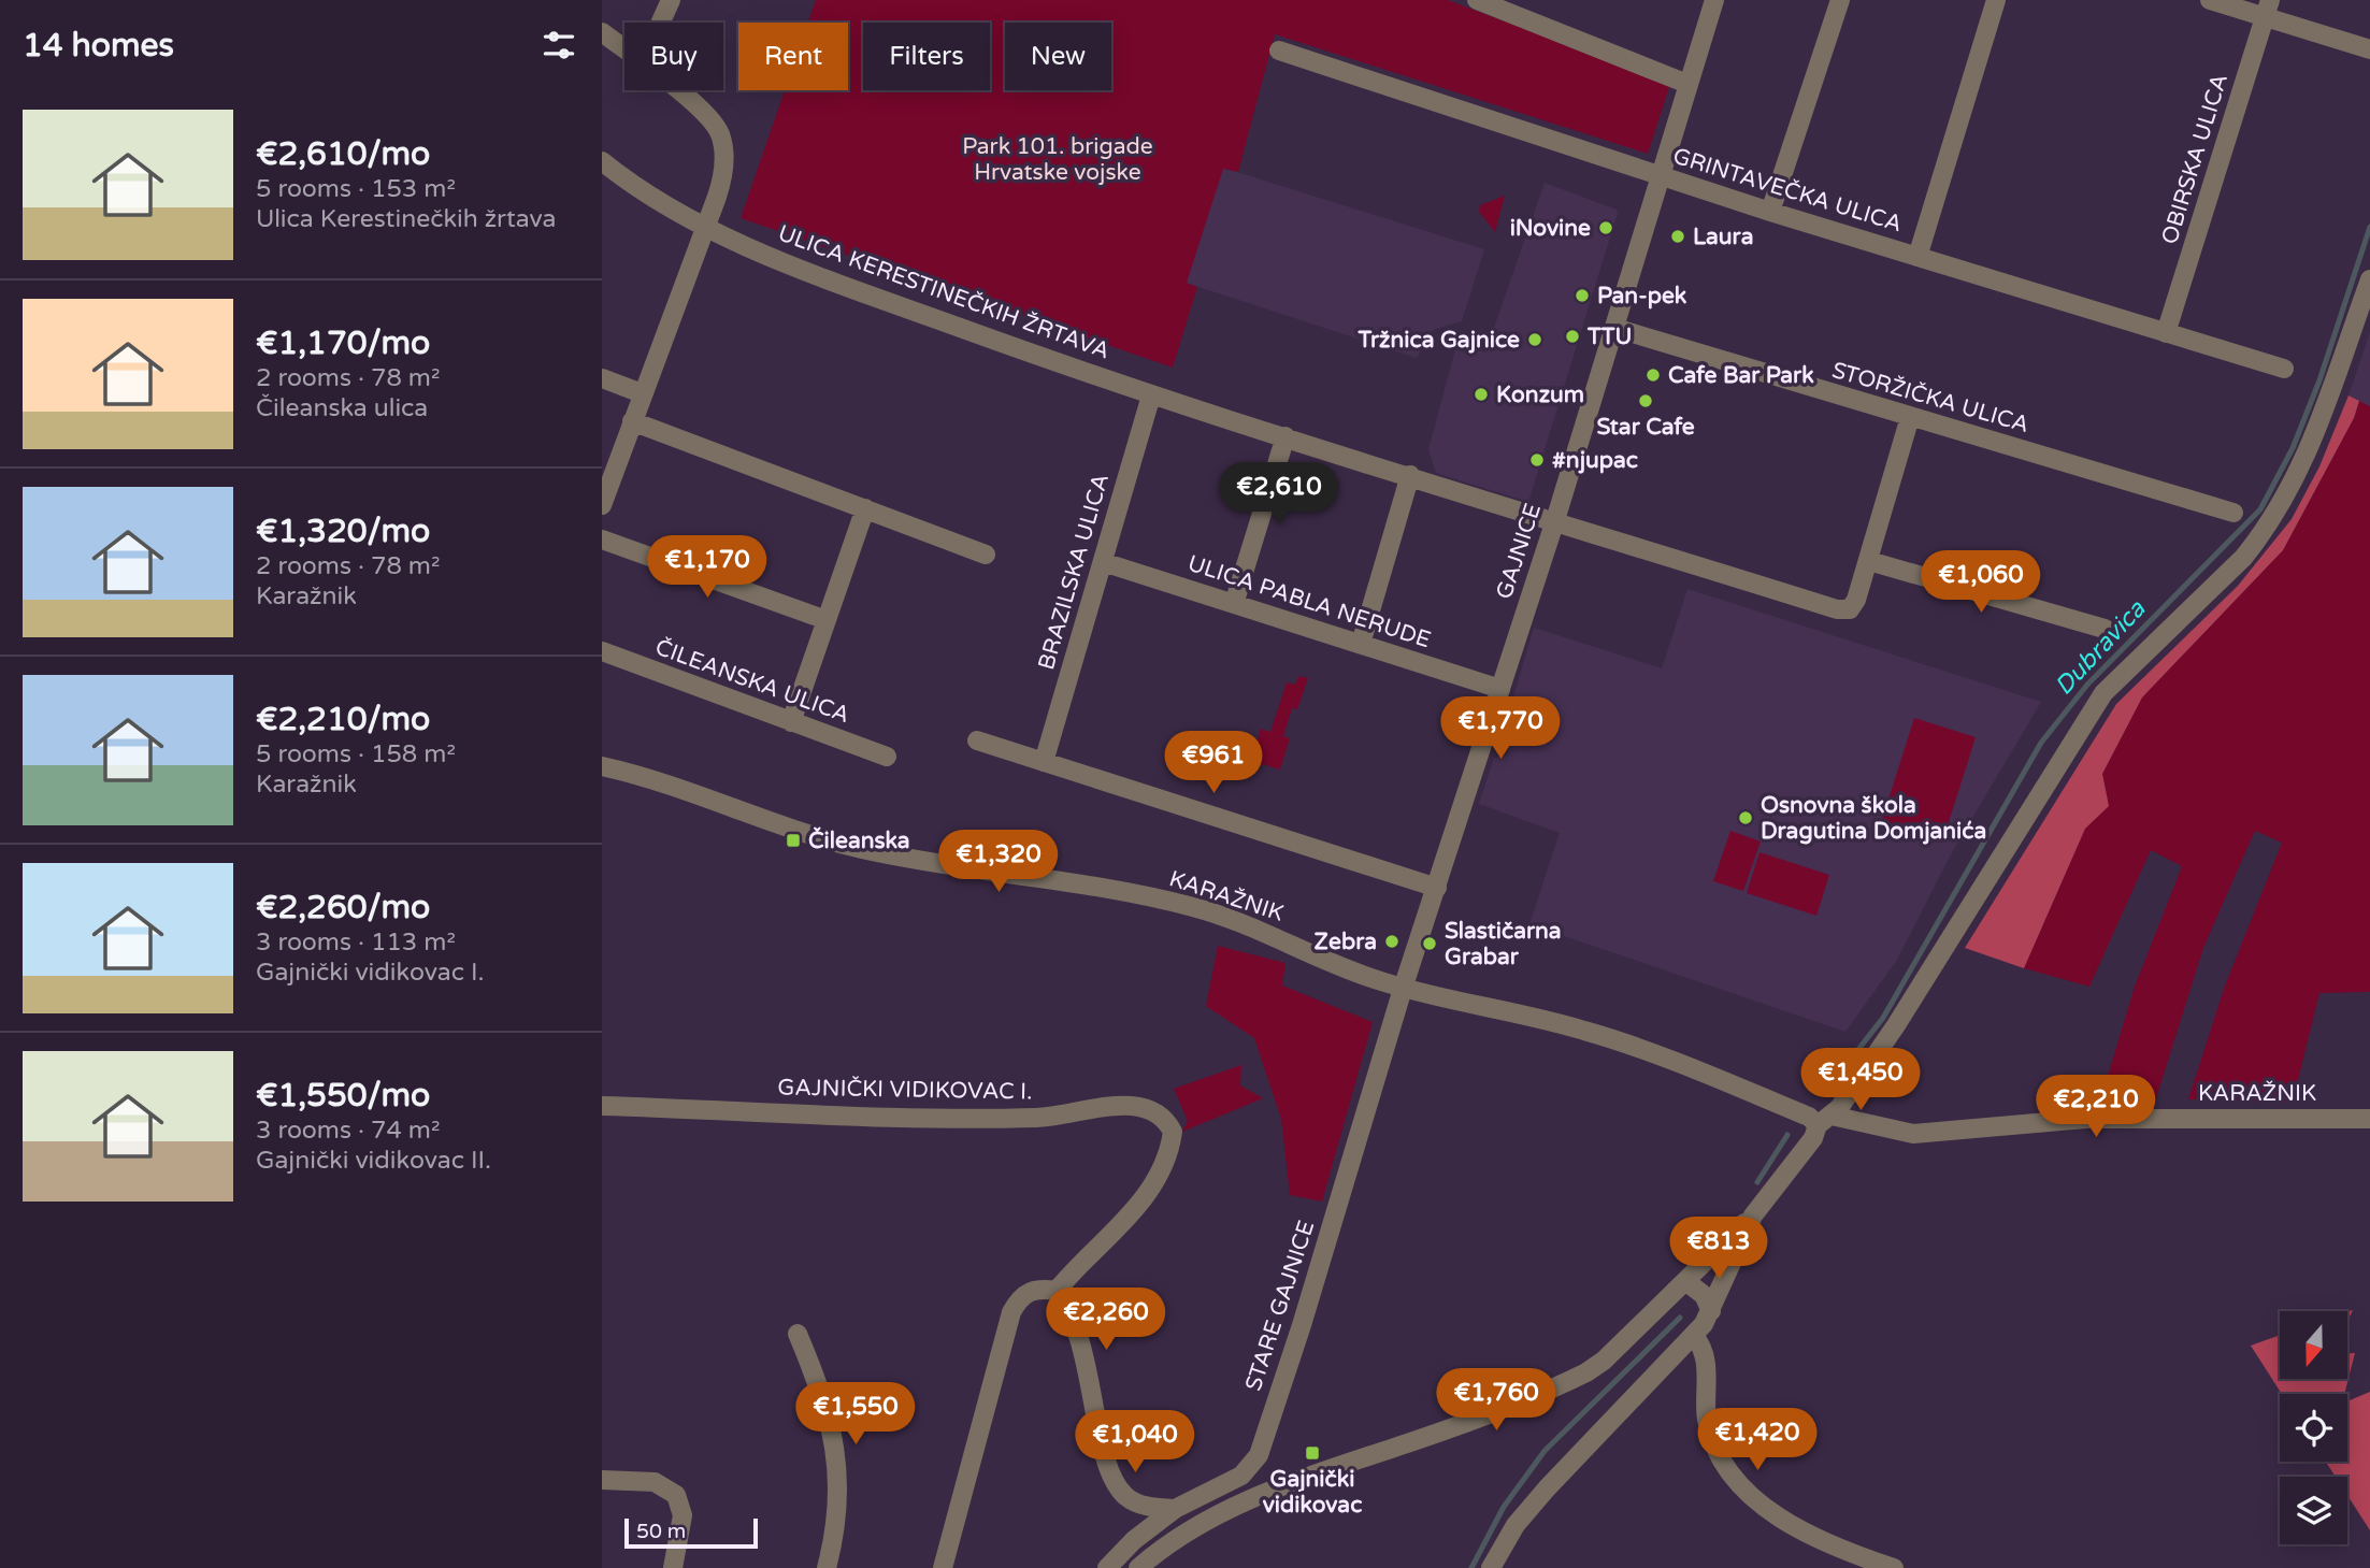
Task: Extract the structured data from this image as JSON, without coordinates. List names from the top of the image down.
{
  "streets": {
    "street": [
      "OBIRSKA ULICA",
      "GRINTAVEČKA ULICA",
      "ULICA KERESTINEČKIH ŽRTAVA",
      "STORŽIČKA ULICA",
      "GAJNICE",
      "BRAZILSKA ULICA",
      "ULICA PABLA NERUDE",
      "ČILEANSKA ULICA",
      "KARAŽNIK",
      "GAJNIČKI VIDIKOVAC I.",
      "STARE GAJNICE"
    ]
  },
  "crossings": [
    ["OBIRSKA ULICA", "GRINTAVEČKA ULICA"],
    ["GRINTAVEČKA ULICA", "GAJNICE"],
    ["ULICA KERESTINEČKIH ŽRTAVA", "GAJNICE"],
    ["ULICA KERESTINEČKIH ŽRTAVA", "BRAZILSKA ULICA"],
    ["STORŽIČKA ULICA", "GAJNICE"],
    ["GAJNICE", "ULICA PABLA NERUDE"],
    ["GAJNICE", "KARAŽNIK"],
    ["GAJNICE", "STARE GAJNICE"],
    ["BRAZILSKA ULICA", "ULICA PABLA NERUDE"],
    ["KARAŽNIK", "STARE GAJNICE"]
  ],
  "water": ["Dubravica"],
  "parks": ["Park 101. brigade Hrvatske vojske"],
  "places": {
    "other": [
      "iNovine",
      "Laura",
      "Pan-pek",
      "TTU",
      "Tržnica Gajnice",
      "Cafe Bar Park",
      "Konzum",
      "Star Cafe",
      "#njupac",
      "Osnovna škola Dragutina Domjanića",
      "Zebra",
      "Slastičarna Grabar"
    ],
    "transit": ["Čileanska", "Gajnički vidikovac"]
  },
  "scale_bar": "50 m",
  "north": "bottom",
  "page": {
    "heading": "14 homes",
    "chip": [
      "Buy",
      "Rent",
      "Filters",
      "New"
    ],
    "list": [
      {
        "name": "€2,610/mo",
        "note": "5 rooms · 153 m² · Ulica Kerestinečkih žrtava"
      },
      {
        "name": "€1,170/mo",
        "note": "2 rooms · 78 m² · Čileanska ulica"
      },
      {
        "name": "€1,320/mo",
        "note": "2 rooms · 78 m² · Karažnik"
      },
      {
        "name": "€2,210/mo",
        "note": "5 rooms · 158 m² · Karažnik"
      },
      {
        "name": "€2,260/mo",
        "note": "3 rooms · 113 m² · Gajnički vidikovac I."
      },
      {
        "name": "€1,550/mo",
        "note": "3 rooms · 74 m² · Gajnički vidikovac II."
      }
    ],
    "price": [
      "€2,610",
      "€1,170",
      "€1,060",
      "€1,770",
      "€961",
      "€1,320",
      "€1,450",
      "€2,210",
      "€813",
      "€2,260",
      "€1,760",
      "€1,550",
      "€1,420",
      "€1,040"
    ],
    "scale": "50 m"
  }
}
